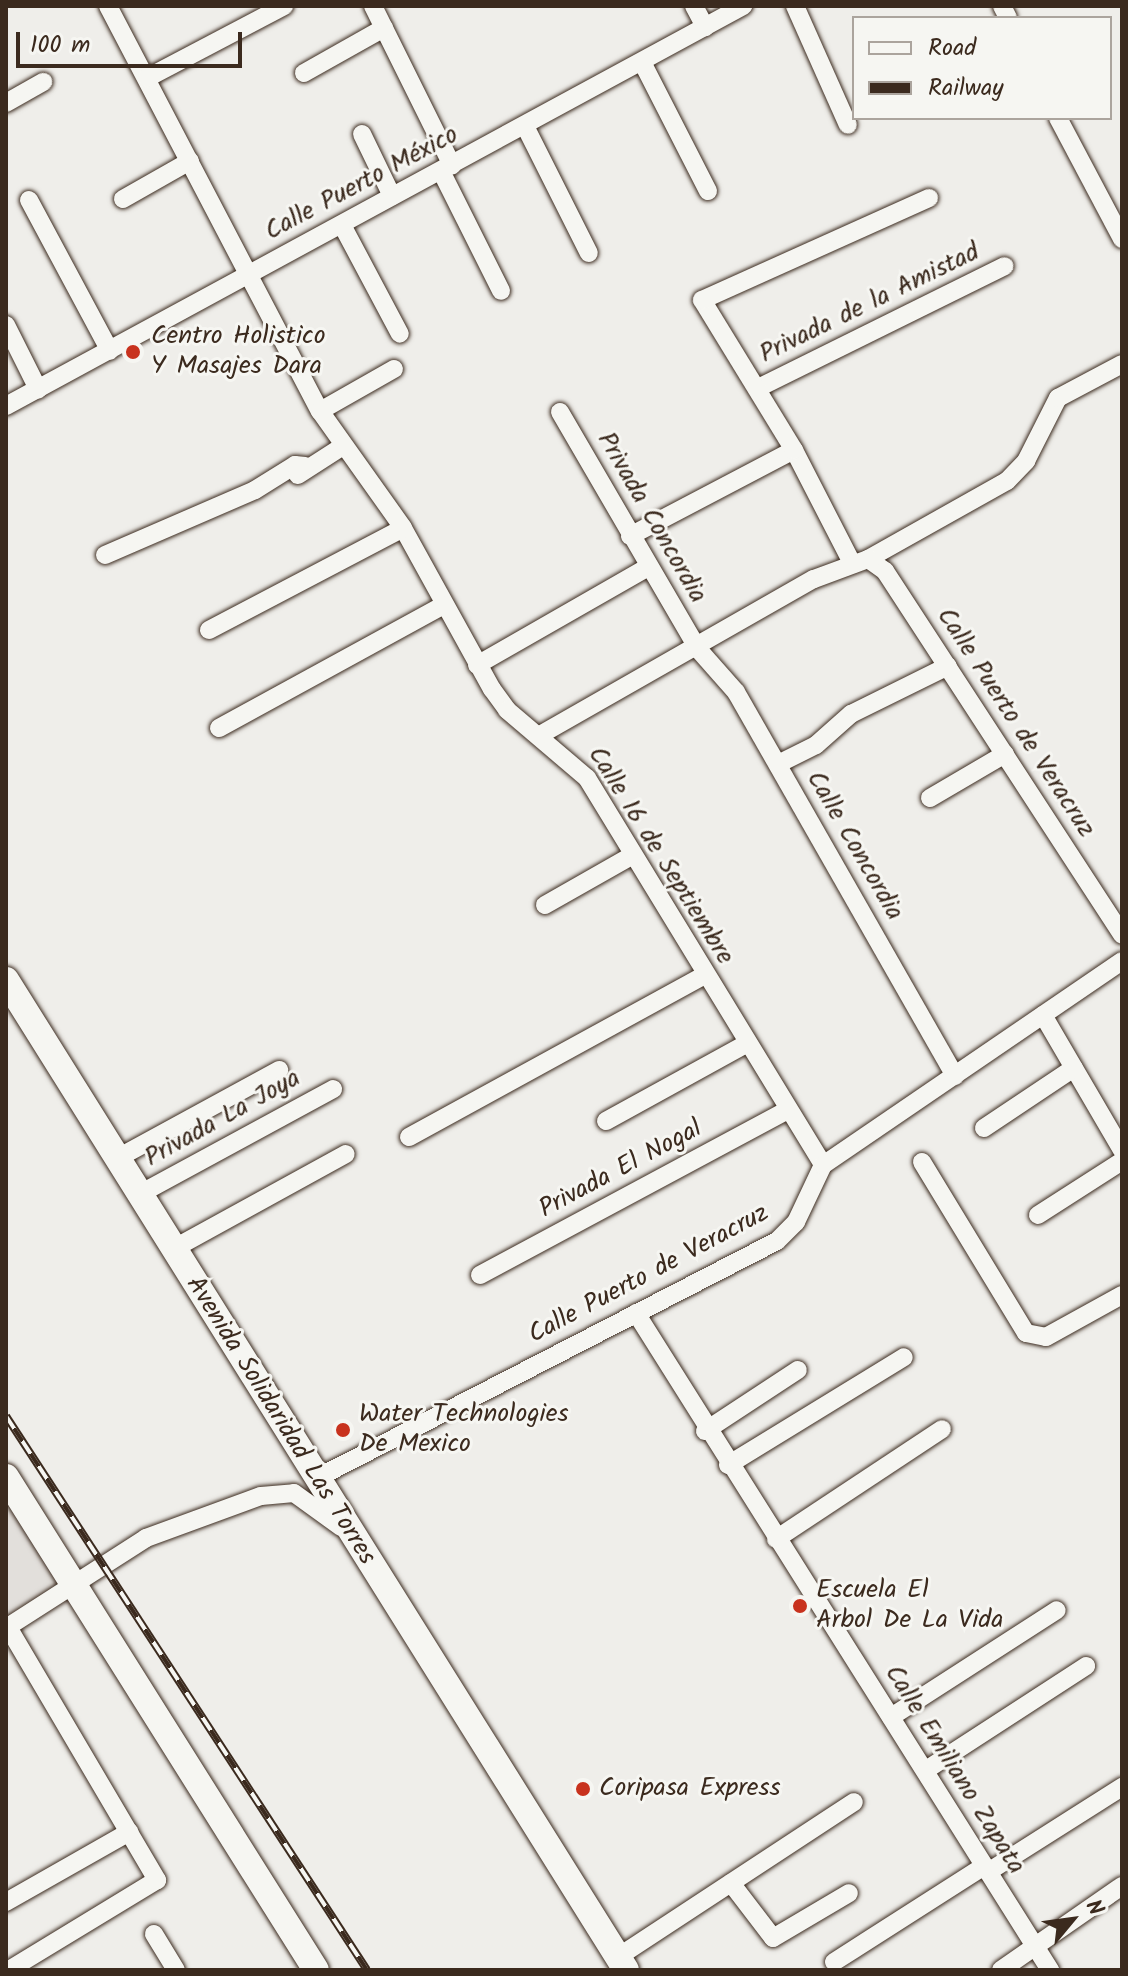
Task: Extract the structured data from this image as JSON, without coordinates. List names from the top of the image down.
{
  "streets": {
    "main road": ["Avenida Solidaridad Las Torres"],
    "street": [
      "Calle Puerto México",
      "Privada de la Amistad",
      "Privada Concordia",
      "Calle Puerto de Veracruz",
      "Calle Concordia",
      "Calle 16 de Septiembre",
      "Privada La Joya",
      "Privada El Nogal",
      "Calle Emiliano Zapata"
    ]
  },
  "crossings": [
    ["Calle Puerto México", "Calle 16 de Septiembre"],
    ["Privada de la Amistad", "Calle Puerto de Veracruz"],
    ["Privada Concordia", "Calle Concordia"],
    ["Calle Puerto de Veracruz", "Calle Concordia"],
    ["Calle Puerto de Veracruz", "Calle 16 de Septiembre"],
    ["Calle Puerto de Veracruz", "Avenida Solidaridad Las Torres"],
    ["Calle Puerto de Veracruz", "Calle Emiliano Zapata"],
    ["Calle 16 de Septiembre", "Privada El Nogal"],
    ["Privada La Joya", "Avenida Solidaridad Las Torres"]
  ],
  "places": [
    "Centro Holistico Y Masajes Dara",
    "Water Technologies De Mexico",
    "Escuela El Arbol De La Vida",
    "Coripasa Express"
  ],
  "legend": ["Road", "Railway"],
  "scale_bar": "100 m",
  "north": "top right"
}
